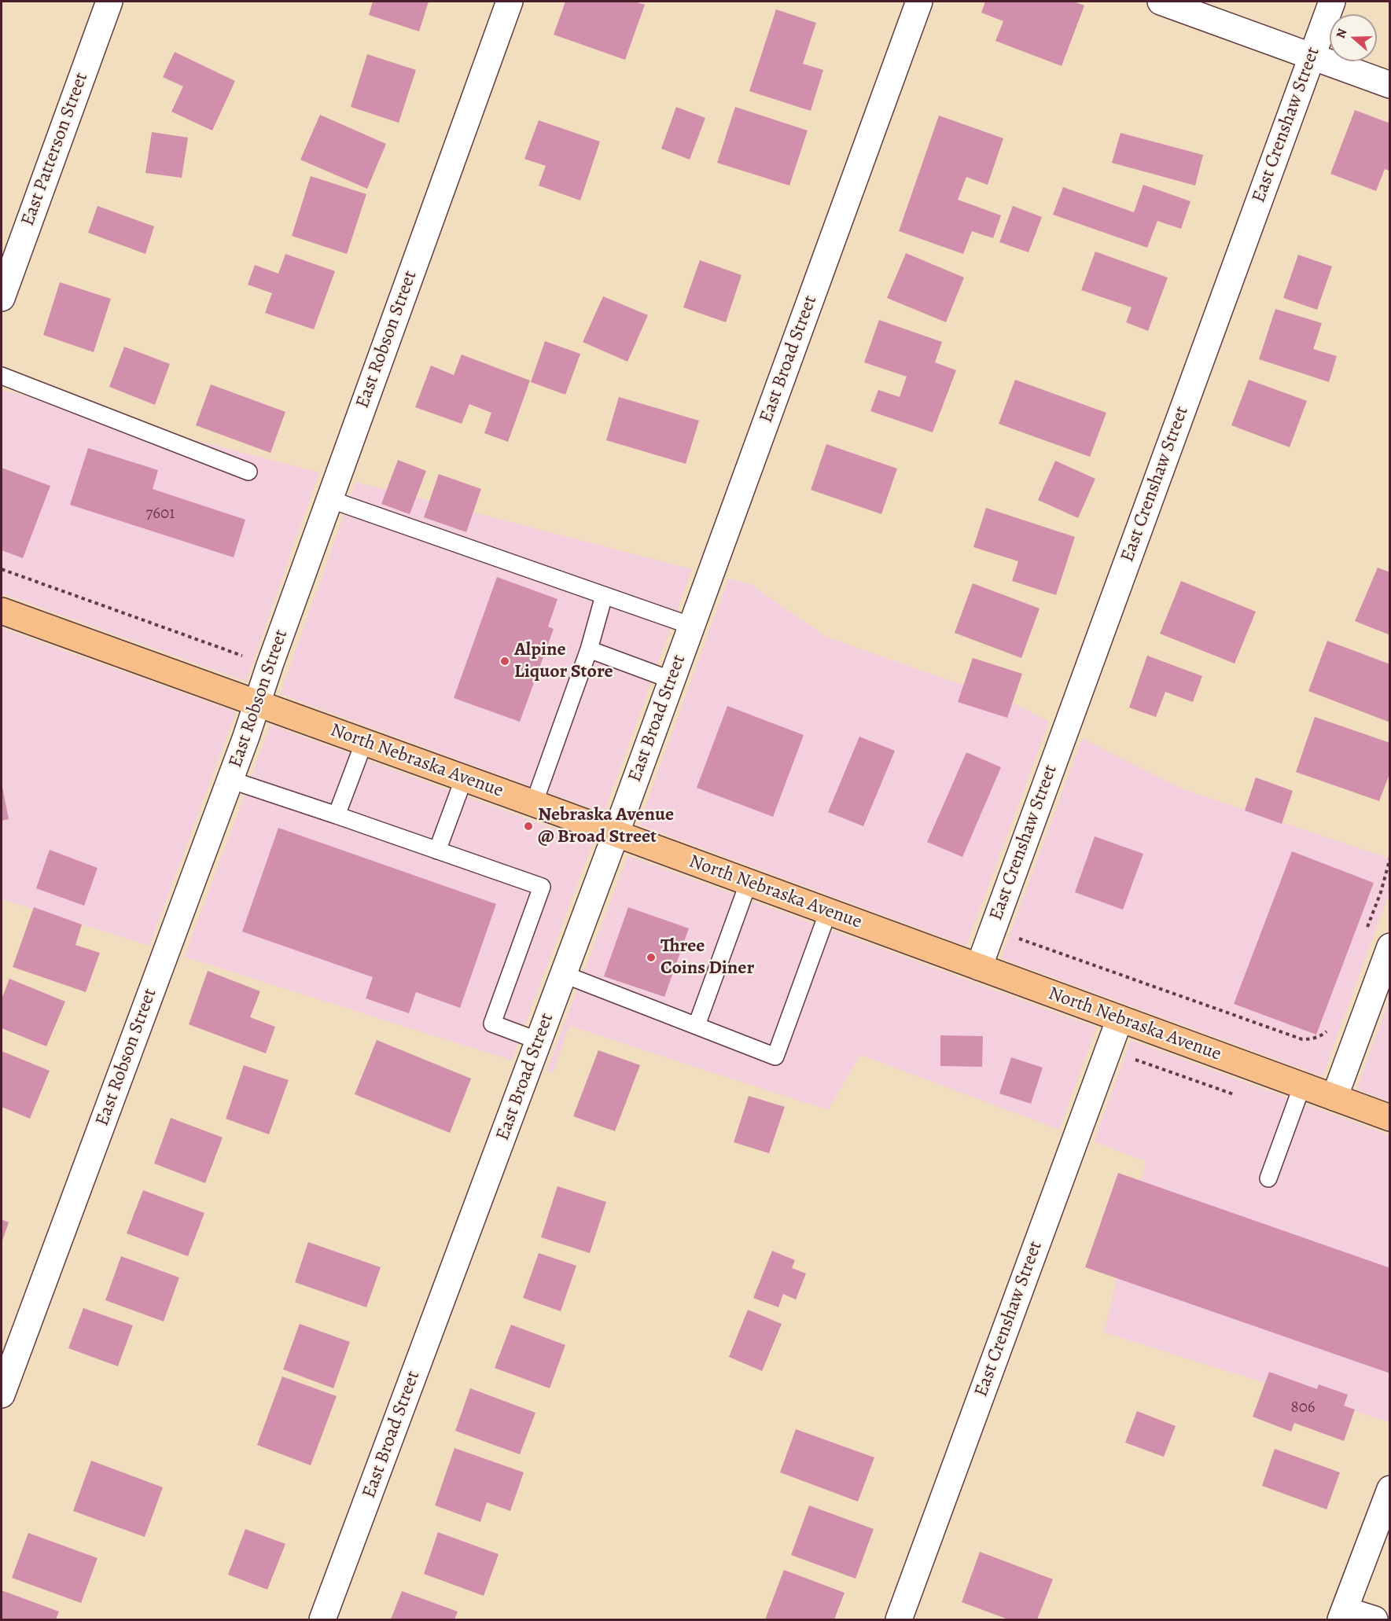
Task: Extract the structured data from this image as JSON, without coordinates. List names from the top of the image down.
{
  "streets": {
    "main road": ["North Nebraska Avenue"],
    "street": [
      "East Crenshaw Street",
      "East Patterson Street",
      "East Robson Street",
      "East Broad Street"
    ]
  },
  "crossings": [
    ["East Crenshaw Street", "North Nebraska Avenue"],
    ["East Robson Street", "North Nebraska Avenue"],
    ["East Broad Street", "North Nebraska Avenue"]
  ],
  "places": ["Alpine Liquor Store", "Nebraska Avenue @ Broad Street", "Three Coins Diner"],
  "house_numbers": ["7601", "806"],
  "north": "left"
}
